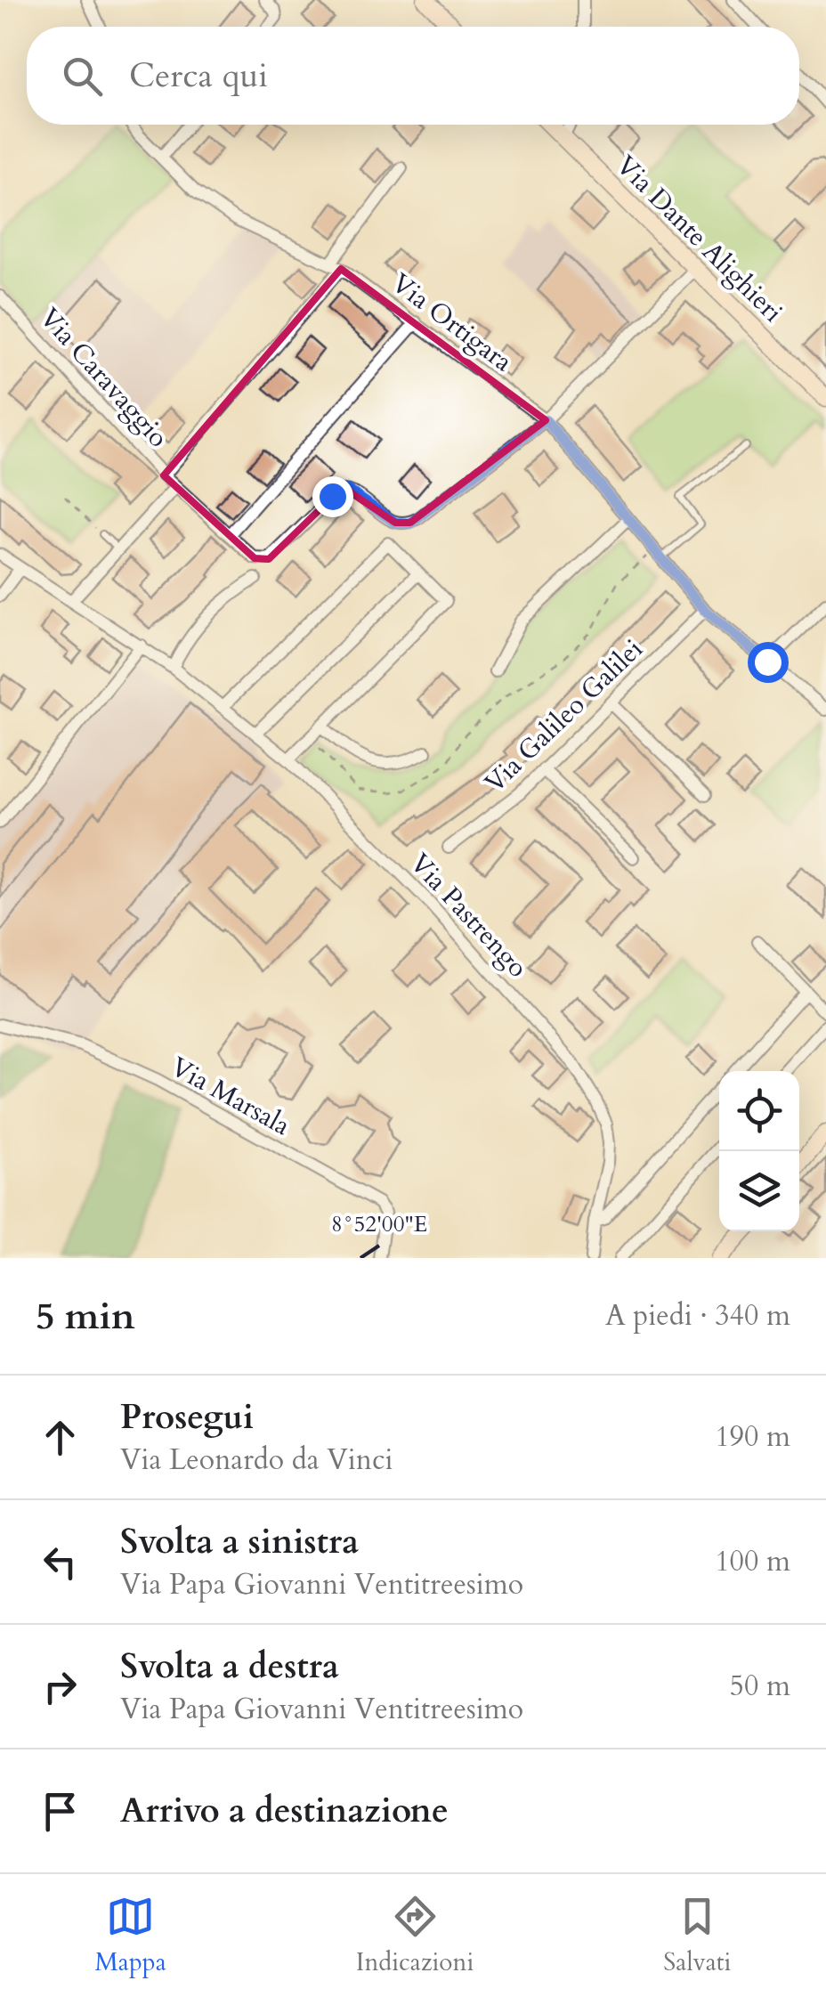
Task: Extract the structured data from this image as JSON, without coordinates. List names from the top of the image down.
{
  "streets": {
    "street": [
      "Via Dante Alighieri",
      "Via Ortigara",
      "Via Caravaggio",
      "Via Galileo Galilei",
      "Via Pastrengo",
      "Via Marsala"
    ]
  },
  "crossings": [
    ["Via Ortigara", "Via Caravaggio"],
    ["Via Ortigara", "Via Galileo Galilei"]
  ],
  "page": {
    "search": "Cerca qui",
    "heading": ["5 min", "A piedi · 340 m"],
    "list": [
      ["Prosegui", "Via Leonardo da Vinci", "190 m"],
      ["Svolta a sinistra", "Via Papa Giovanni Ventitreesimo", "100 m"],
      ["Svolta a destra", "Via Papa Giovanni Ventitreesimo", "50 m"],
      "Arrivo a destinazione"
    ],
    "nav": ["Mappa", "Indicazioni", "Salvati"]
  },
  "coordinates": ["8°52'00\"E"]
}
